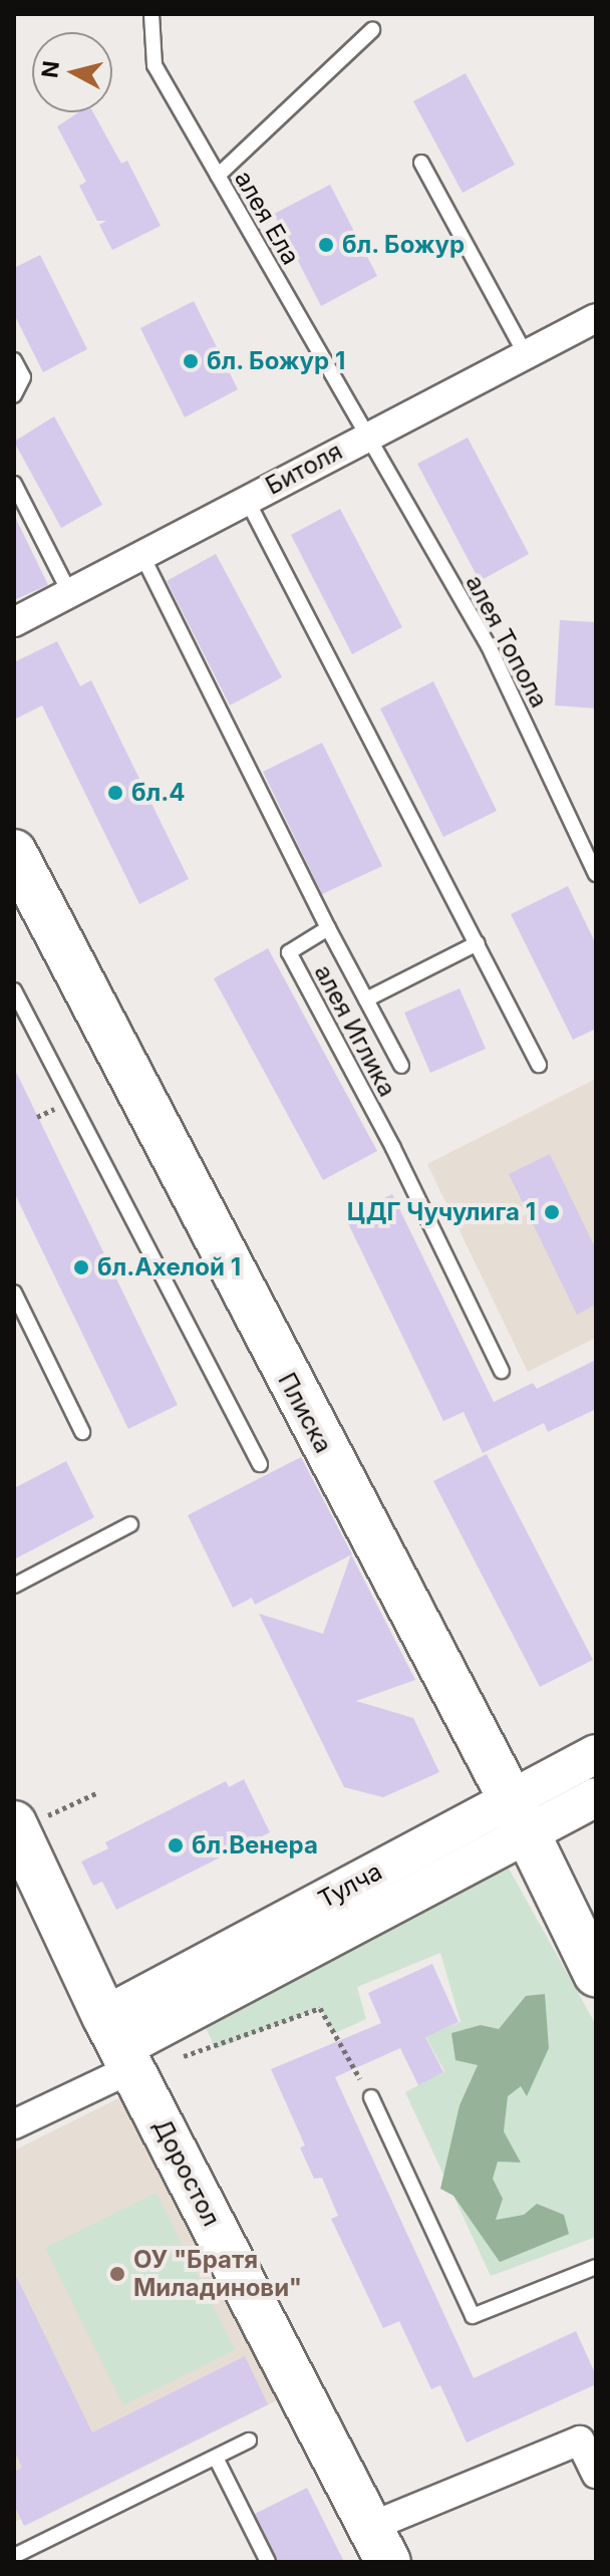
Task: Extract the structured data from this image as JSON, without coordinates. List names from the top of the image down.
{
  "streets": {
    "main road": ["Плиска", "Тулча", "Доростол"],
    "street": ["Битоля"],
    "lane": ["алея Ела", "алея Топола", "алея Иглика"]
  },
  "crossings": [
    ["алея Ела", "Битоля"],
    ["алея Ела", "алея Топола"],
    ["Битоля", "алея Топола"],
    ["Битоля", "алея Иглика"],
    ["Плиска", "Тулча"],
    ["Тулча", "Доростол"]
  ],
  "places": [
    "бл. Божур",
    "бл. Божур 1",
    "бл.4",
    "ЦДГ Чучулига 1",
    "бл.Ахелой 1",
    "бл.Венера",
    "ОУ \"Братя Миладинови\""
  ],
  "north": "left"
}
